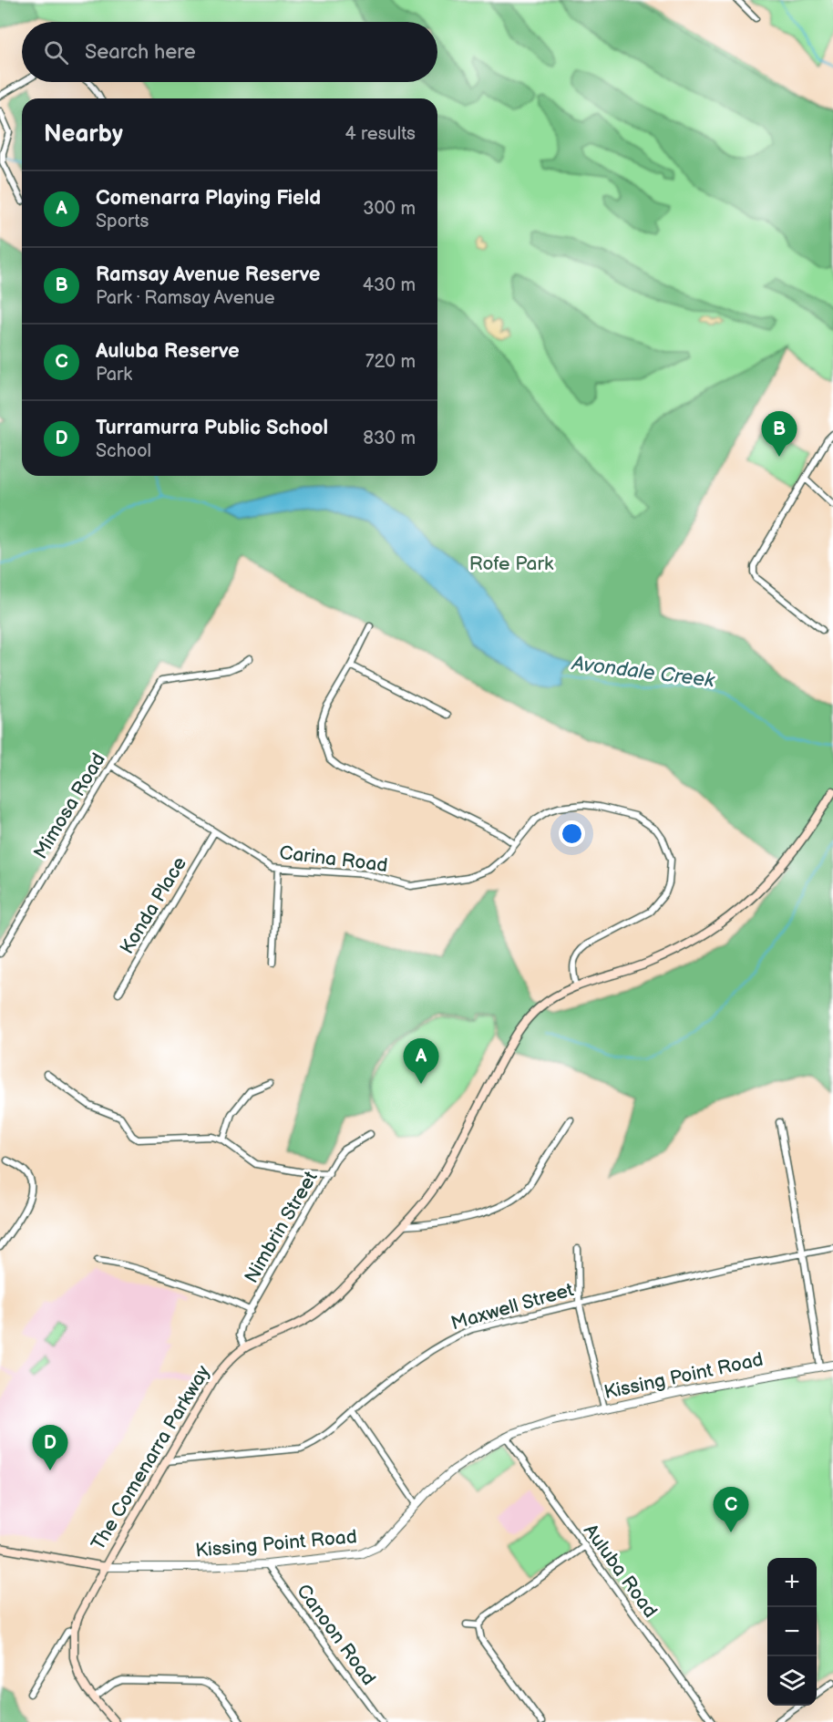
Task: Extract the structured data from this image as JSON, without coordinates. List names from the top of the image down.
{
  "streets": {
    "main road": ["Kissing Point Road", "The Comenarra Parkway"],
    "street": [
      "Mimosa Road",
      "Carina Road",
      "Konda Place",
      "Nimbrin Street",
      "Maxwell Street",
      "Auluba Road",
      "Canoon Road"
    ]
  },
  "crossings": [
    ["Mimosa Road", "Carina Road"],
    ["Carina Road", "Konda Place"],
    ["Nimbrin Street", "The Comenarra Parkway"],
    ["Maxwell Street", "The Comenarra Parkway"],
    ["Kissing Point Road", "The Comenarra Parkway"],
    ["Kissing Point Road", "Auluba Road"],
    ["Kissing Point Road", "Canoon Road"]
  ],
  "water": ["Avondale Creek"],
  "parks": ["Rofe Park"],
  "page": {
    "search": "Search here",
    "heading": ["Nearby", "4 results"],
    "list": [
      {
        "mark": "A",
        "name": "Comenarra Playing Field",
        "note": "Sports",
        "value": "300 m"
      },
      {
        "mark": "B",
        "name": "Ramsay Avenue Reserve",
        "note": "Park · Ramsay Avenue",
        "value": "430 m"
      },
      {
        "mark": "C",
        "name": "Auluba Reserve",
        "note": "Park",
        "value": "720 m"
      },
      {
        "mark": "D",
        "name": "Turramurra Public School",
        "note": "School",
        "value": "830 m"
      }
    ],
    "pins": [
      "B",
      "A",
      "D",
      "C"
    ],
    "map_buttons": ["+", "−"]
  }
}
